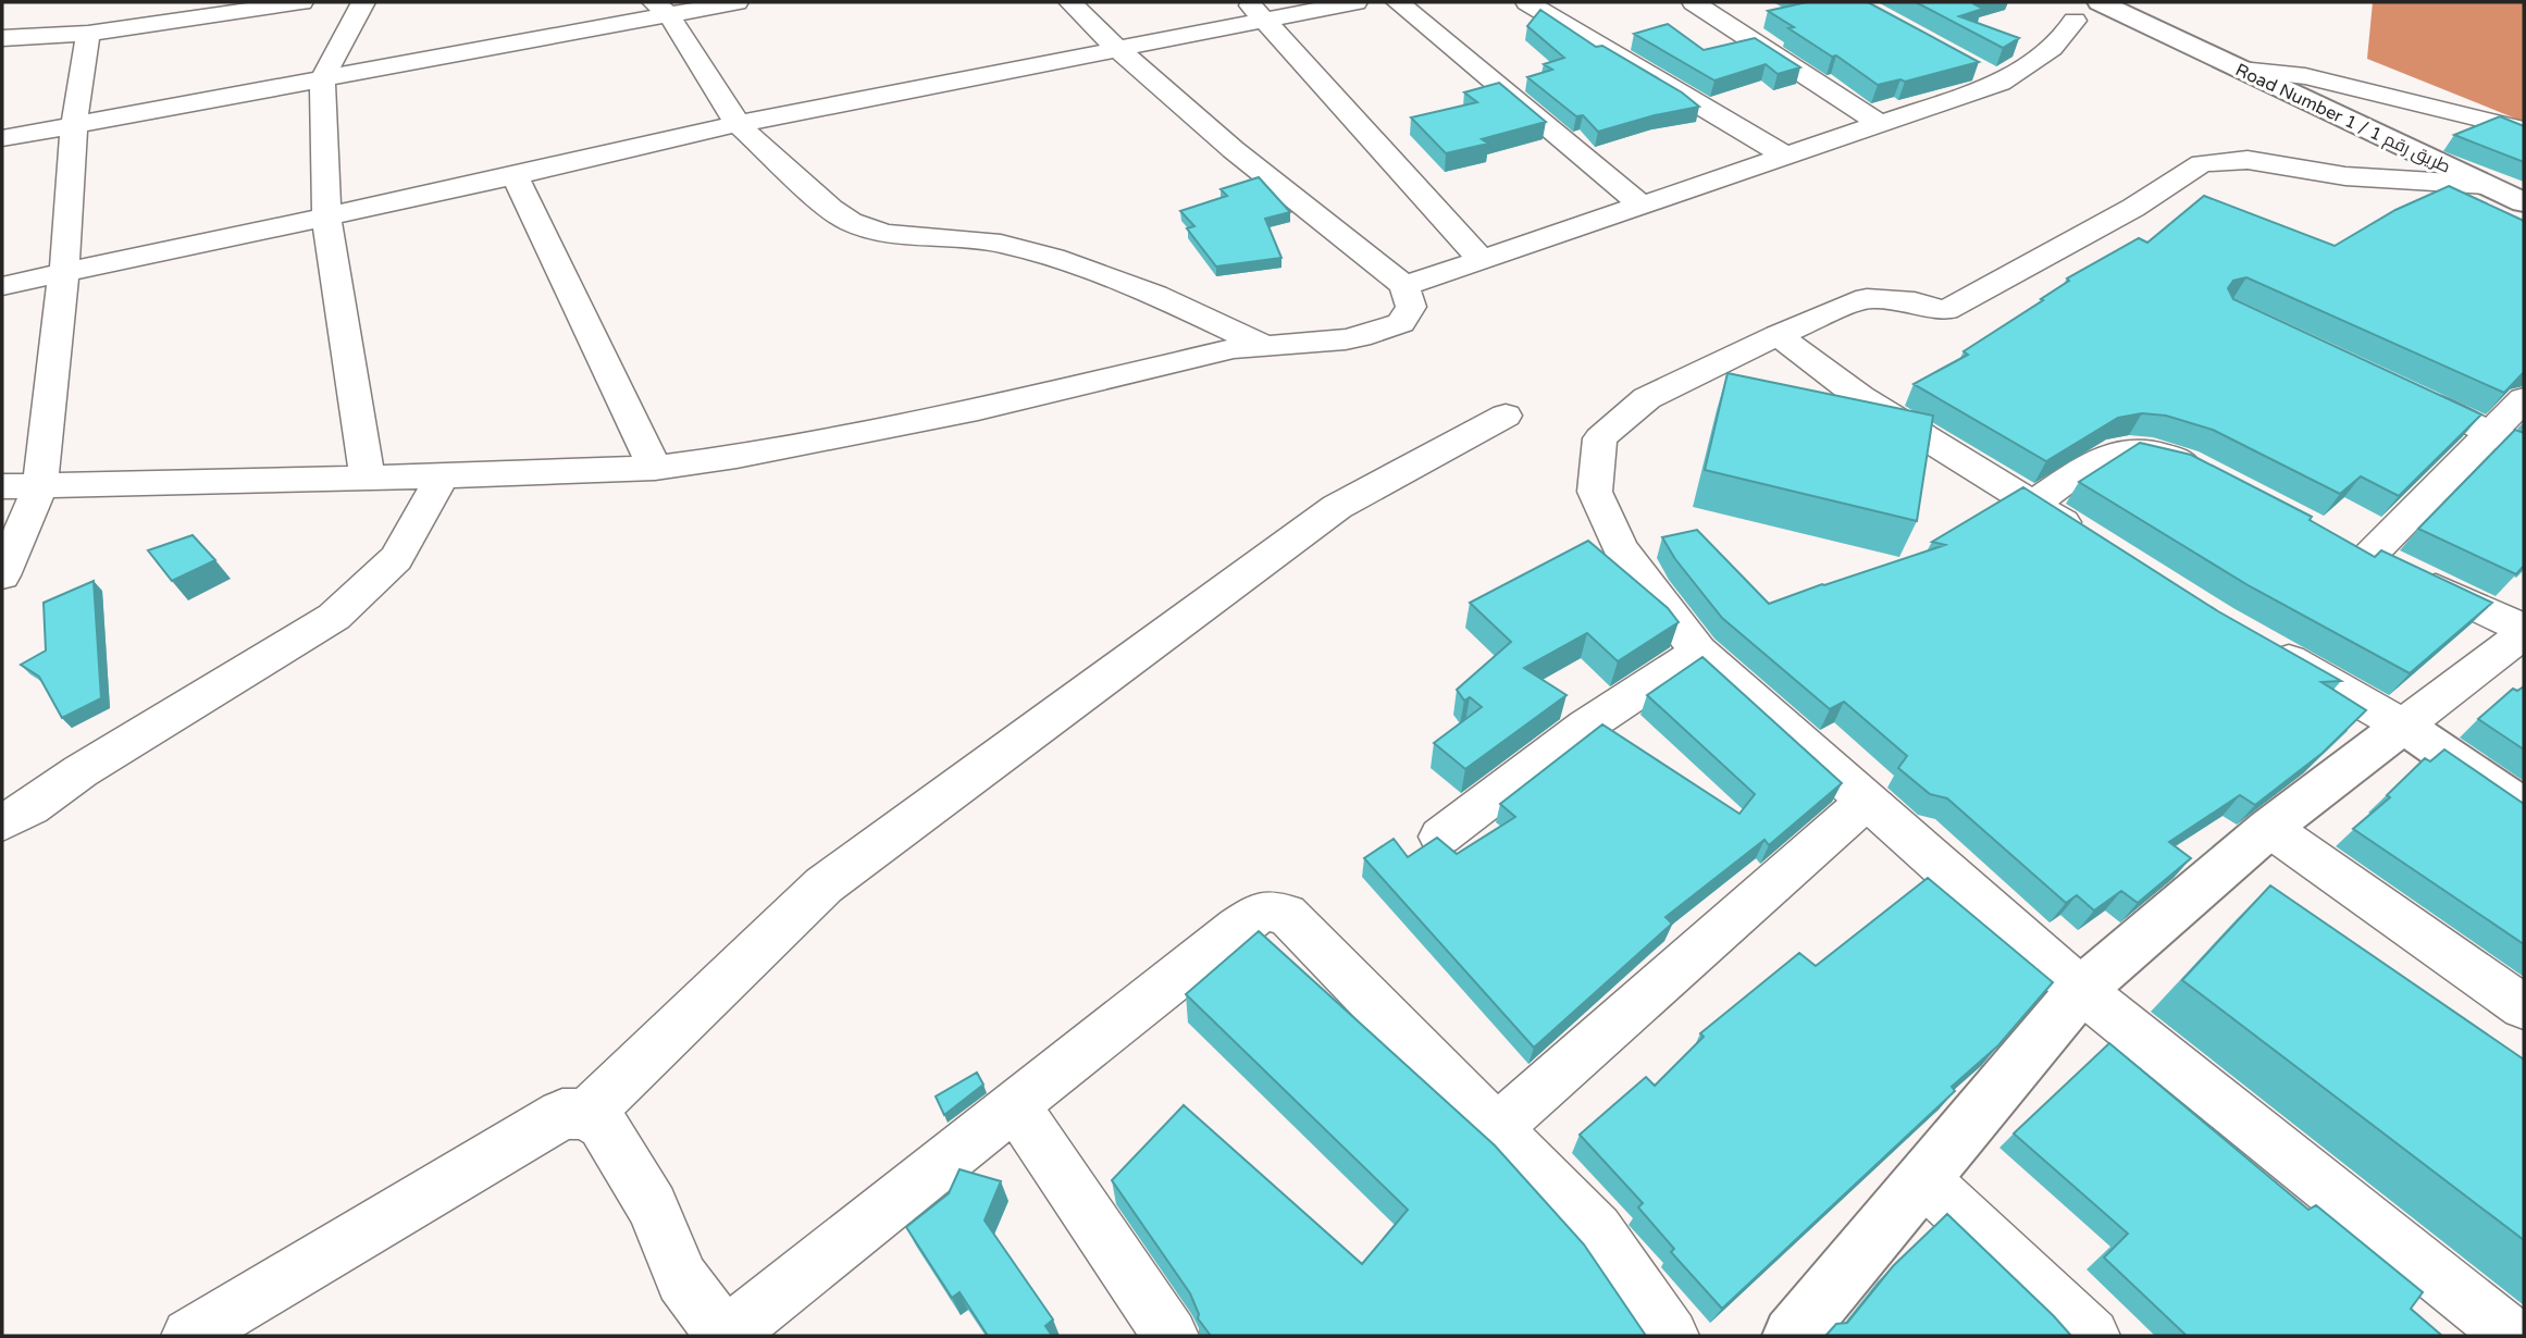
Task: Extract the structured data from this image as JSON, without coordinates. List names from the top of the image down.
{
  "streets": {
    "main road": ["Road Number 1 / طريق رقم 1"]
  }
}
